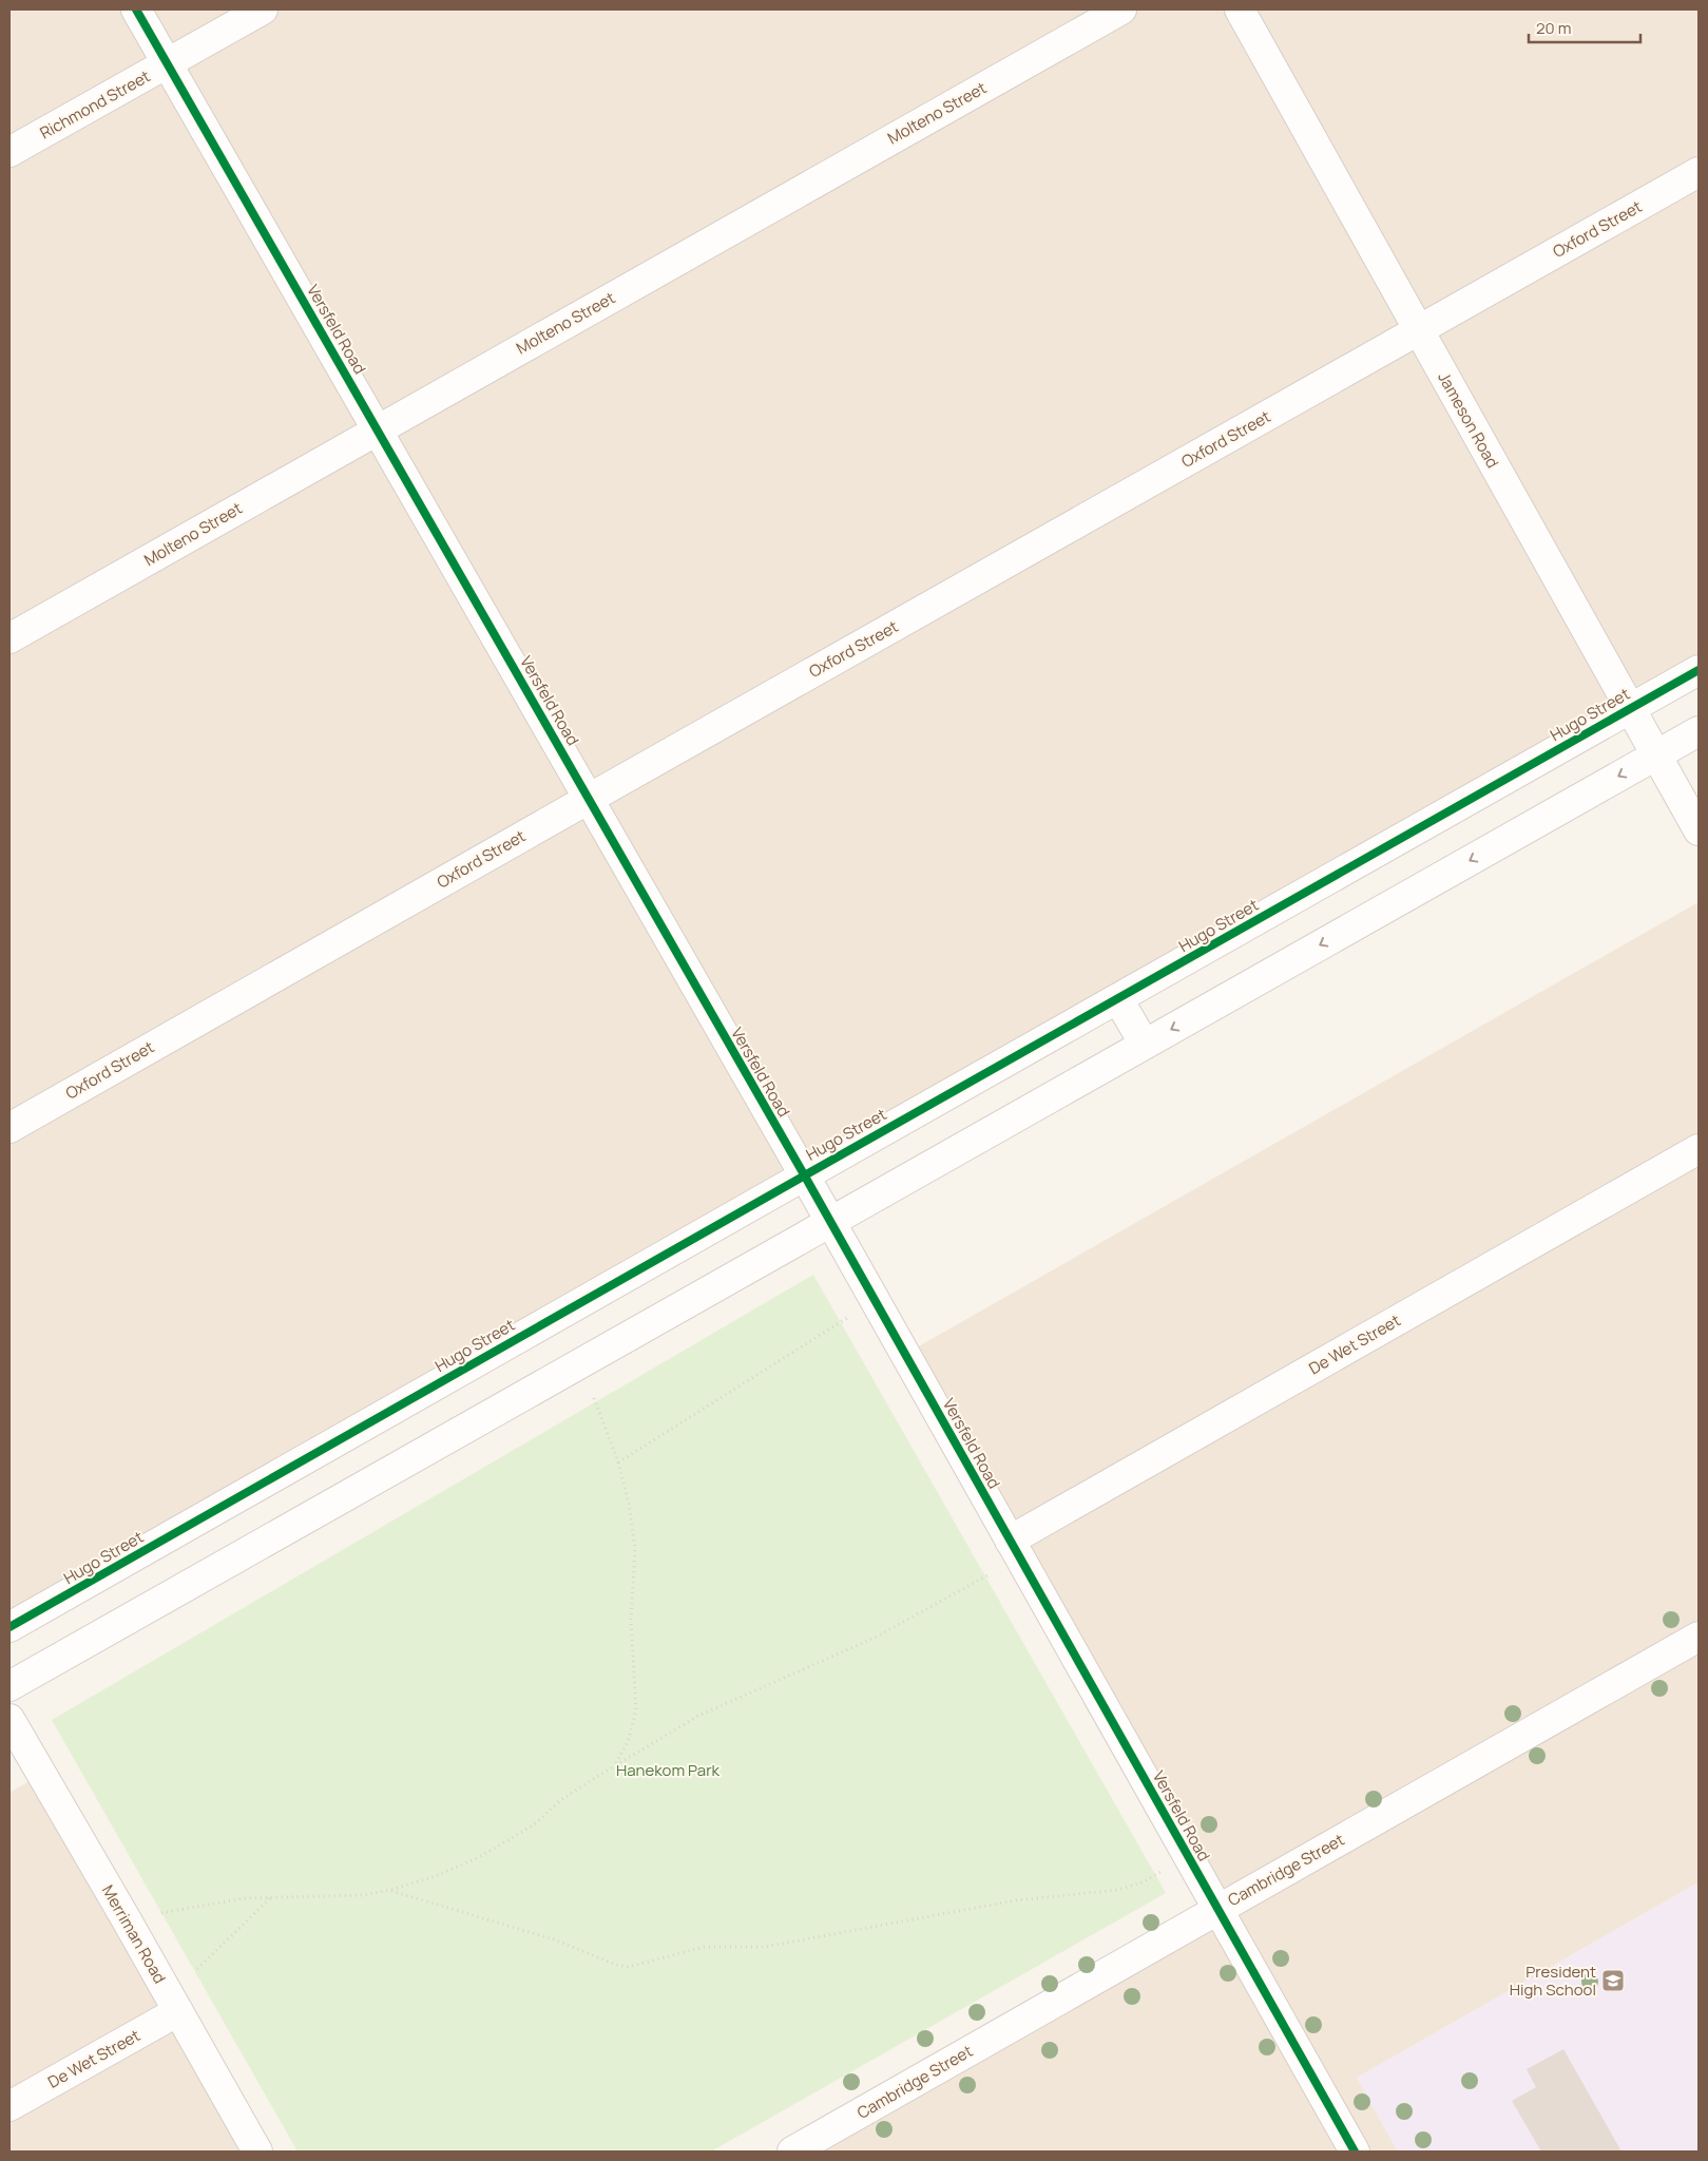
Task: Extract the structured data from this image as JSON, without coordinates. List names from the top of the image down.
{
  "streets": {
    "street": [
      "Richmond Street",
      "Molteno Street",
      "Oxford Street",
      "Versfeld Road",
      "Jameson Road",
      "Hugo Street",
      "De Wet Street",
      "Cambridge Street",
      "Merriman Road"
    ]
  },
  "crossings": [
    ["Richmond Street", "Versfeld Road"],
    ["Molteno Street", "Versfeld Road"],
    ["Oxford Street", "Versfeld Road"],
    ["Oxford Street", "Jameson Road"],
    ["Versfeld Road", "Hugo Street"],
    ["Versfeld Road", "De Wet Street"],
    ["Versfeld Road", "Cambridge Street"],
    ["Jameson Road", "Hugo Street"],
    ["De Wet Street", "Merriman Road"]
  ],
  "parks": ["Hanekom Park"],
  "places": {
    "school or university": ["President High School"]
  },
  "scale_bar": "20 m"
}
